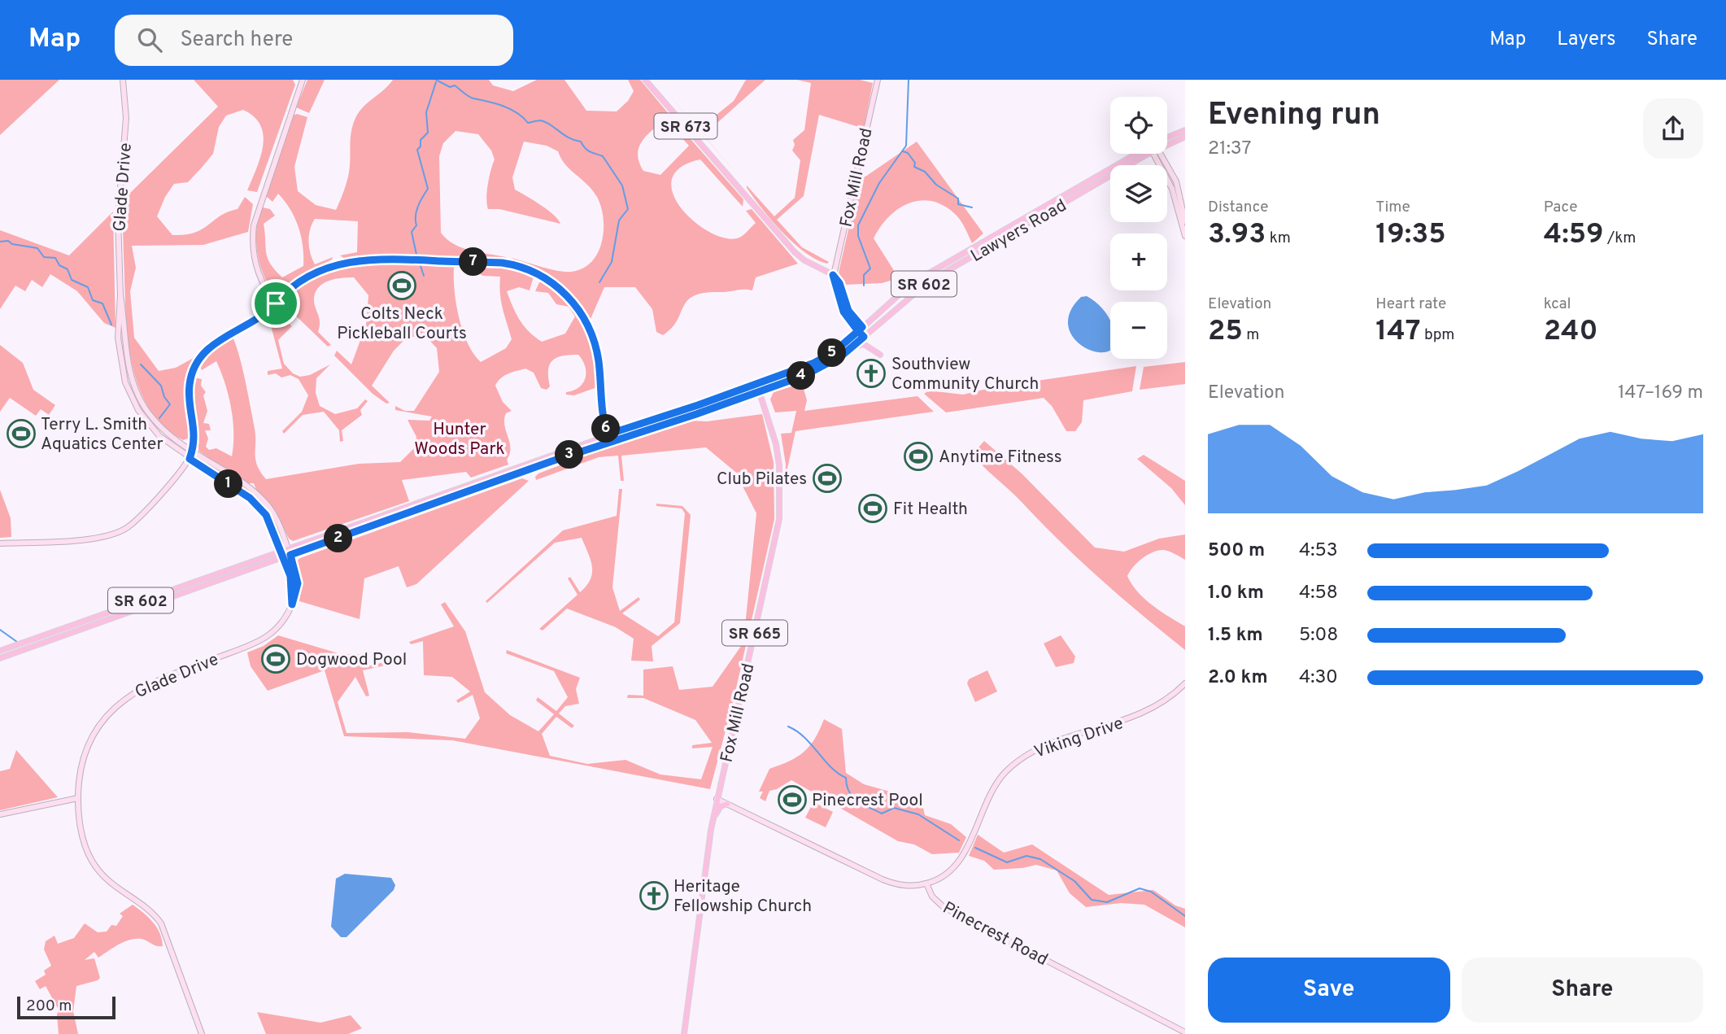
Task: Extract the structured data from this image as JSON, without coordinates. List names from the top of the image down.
{
  "streets": {
    "main road": [
      "SR 673",
      "Fox Mill Road",
      "Lawyers Road",
      "SR 602",
      "SR 665"
    ],
    "street": ["Glade Drive", "Viking Drive", "Pinecrest Road"]
  },
  "crossings": [
    ["SR 673", "Fox Mill Road"],
    ["Fox Mill Road", "SR 602"],
    ["Glade Drive", "SR 602"],
    ["Lawyers Road", "SR 602"],
    ["Viking Drive", "Pinecrest Road"]
  ],
  "parks": ["Hunter Woods Park"],
  "places": {
    "sports": [
      "Colts Neck Pickleball Courts",
      "Terry L. Smith Aquatics Center",
      "Anytime Fitness",
      "Club Pilates",
      "Fit Health",
      "Dogwood Pool",
      "Pinecrest Pool"
    ],
    "church": ["Southview Community Church", "Heritage Fellowship Church"]
  },
  "scale_bar": "200 m",
  "page": {
    "header": "Map",
    "search": "Search here",
    "nav": ["Map", "Layers", "Share"],
    "heading": ["Evening run", "21:37"],
    "map_buttons": ["+", "−"],
    "stats": [
      ["Distance", "3.93 km"],
      ["Time", "19:35"],
      ["Pace", "4:59 /km"],
      ["Elevation", "25 m"],
      ["Heart rate", "147 bpm"],
      ["kcal", "240"]
    ],
    "pins": [
      "7",
      "5",
      "4",
      "6",
      "3",
      "1",
      "2"
    ],
    "chart": ["Elevation", "147–169 m"],
    "list": [
      {
        "name": "500 m",
        "note": "4:53"
      },
      {
        "name": "1.0 km",
        "note": "4:58"
      },
      {
        "name": "1.5 km",
        "note": "5:08"
      },
      {
        "name": "2.0 km",
        "note": "4:30"
      }
    ],
    "buttons": ["Save", "Share"],
    "scale": "200 m"
  }
}
